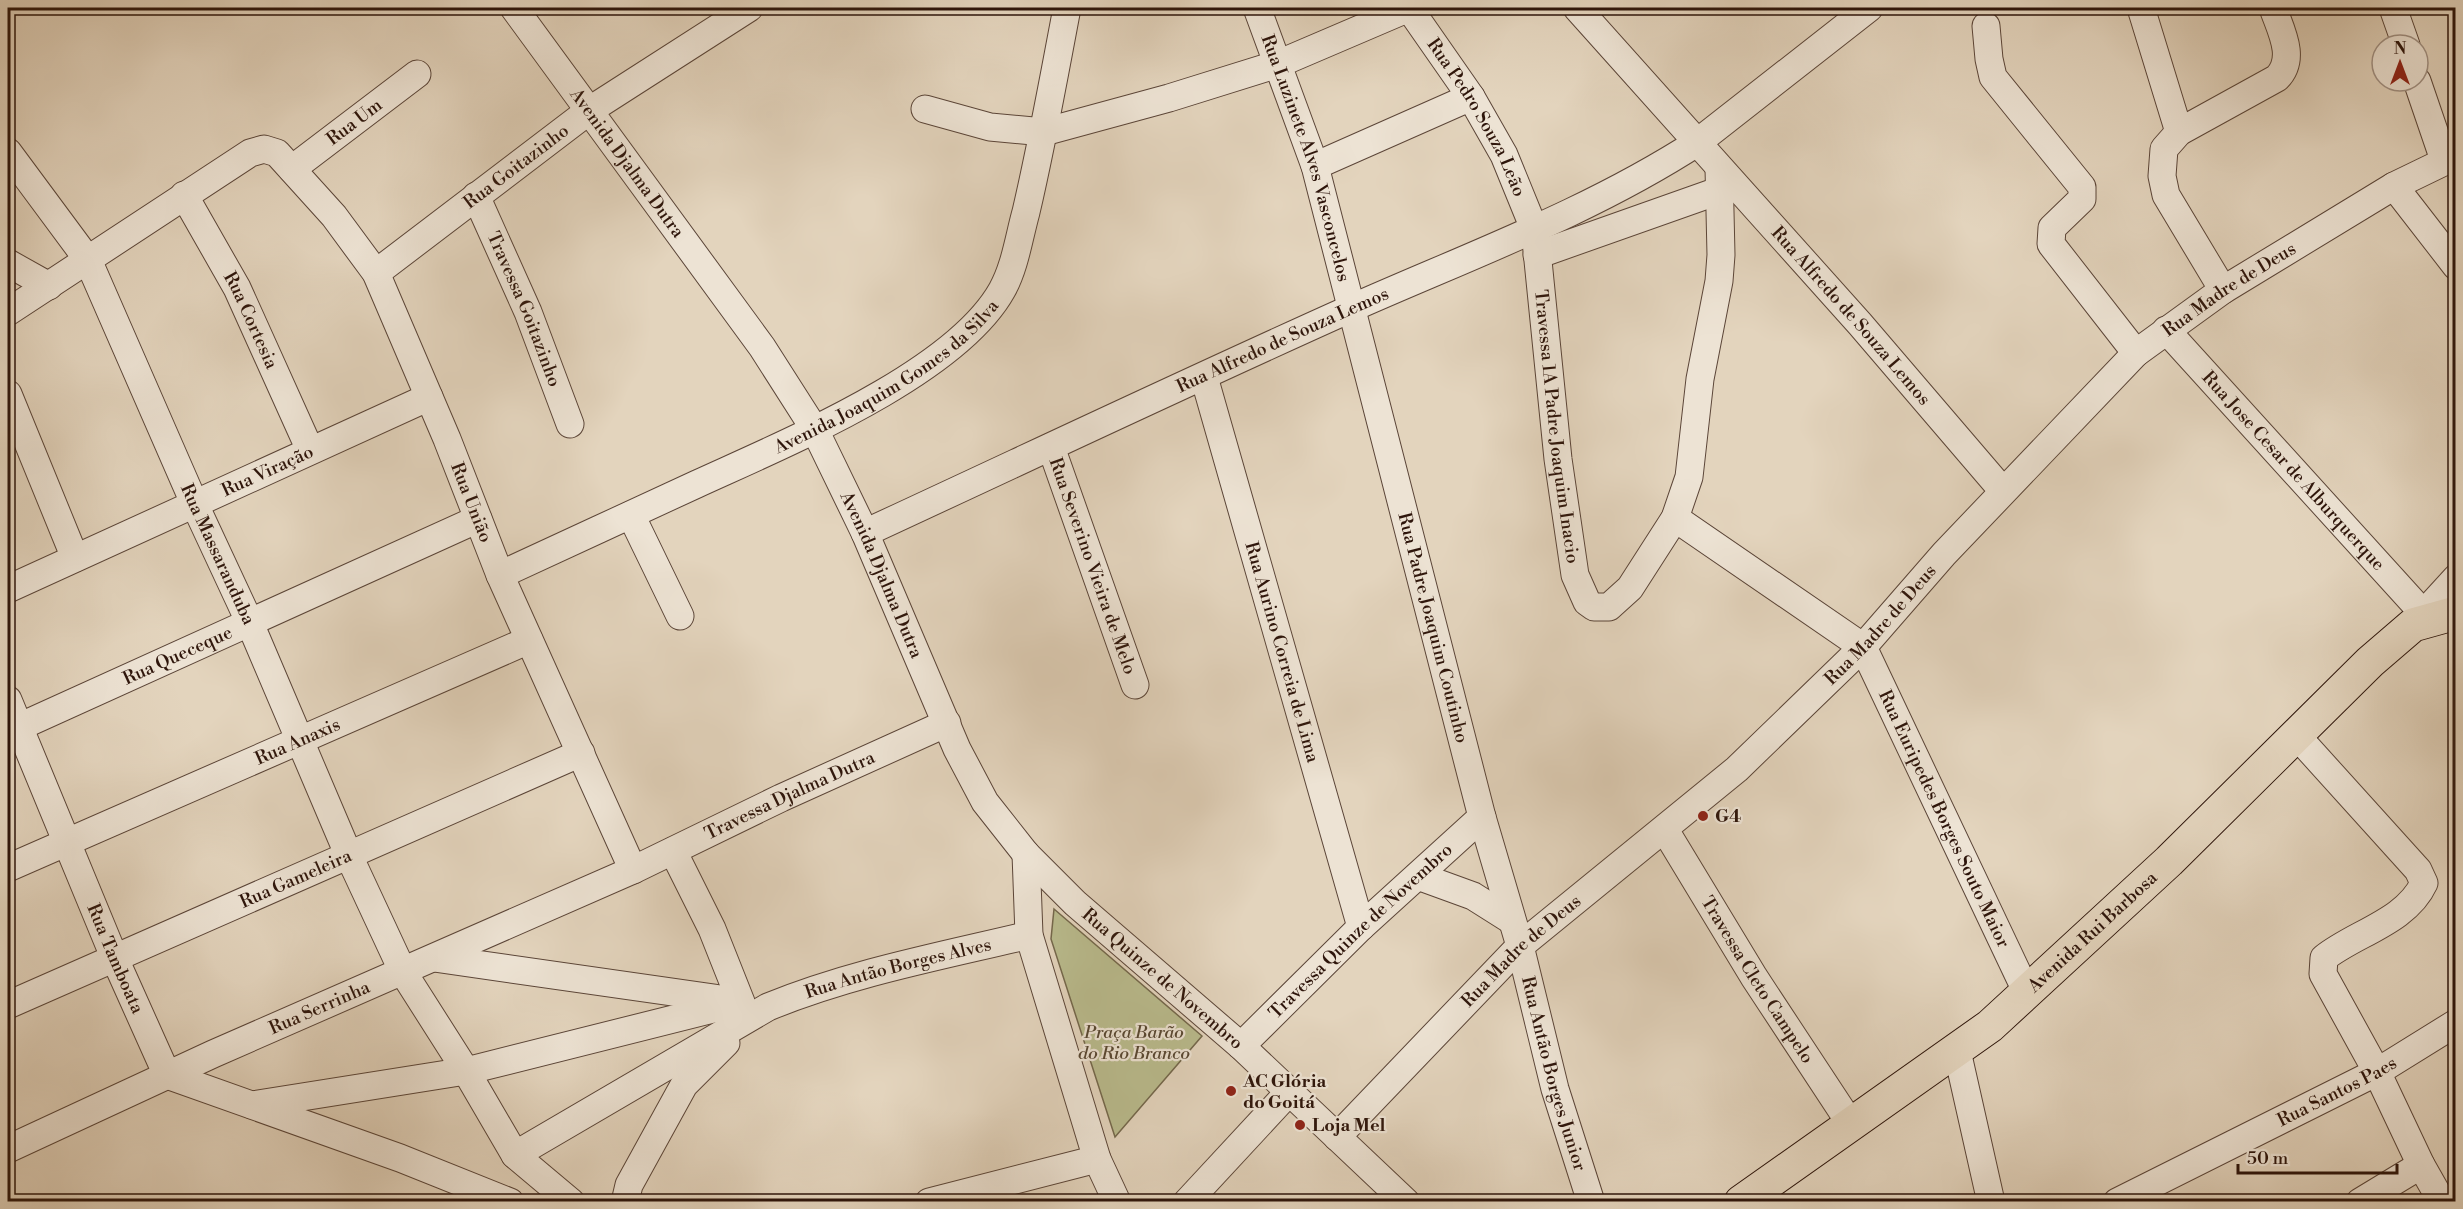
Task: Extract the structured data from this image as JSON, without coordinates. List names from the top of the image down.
{
  "streets": {
    "main road": ["Avenida Rui Barbosa"],
    "street": [
      "Rua Pedro Souza Leão",
      "Rua Um",
      "Rua Luzinete Alves Vasconcelos",
      "Avenida Djalma Dutra",
      "Rua Goitazinho",
      "Rua Madre de Deus",
      "Travessa Goitazinho",
      "Rua Alfredo de Souza Lemos",
      "Rua Cortesia",
      "Avenida Joaquim Gomes da Silva",
      "Travessa 1A Padre Joaquim Inacio",
      "Rua Viração",
      "Rua Jose Cesar de Alburquerque",
      "Rua União",
      "Rua Massaranduba",
      "Rua Severino Vieira de Melo",
      "Rua Padre Joaquim Coutinho",
      "Rua Aurino Correia de Lima",
      "Rua Queceque",
      "Rua Anaxis",
      "Travessa Djalma Dutra",
      "Rua Euripedes Borges Souto Maior",
      "Rua Gameleira",
      "Travessa Quinze de Novembro",
      "Rua Tamboata",
      "Rua Antão Borges Alves",
      "Rua Quinze de Novembro",
      "Travessa Cleto Campelo",
      "Rua Serrinha",
      "Rua Antão Borges Junior",
      "Rua Santos Paes"
    ]
  },
  "crossings": [
    ["Rua Pedro Souza Leão", "Rua Alfredo de Souza Lemos"],
    ["Rua Pedro Souza Leão", "Travessa 1A Padre Joaquim Inacio"],
    ["Rua Um", "Rua União"],
    ["Rua Luzinete Alves Vasconcelos", "Rua Alfredo de Souza Lemos"],
    ["Rua Luzinete Alves Vasconcelos", "Rua Padre Joaquim Coutinho"],
    ["Avenida Djalma Dutra", "Rua Goitazinho"],
    ["Avenida Djalma Dutra", "Rua Alfredo de Souza Lemos"],
    ["Avenida Djalma Dutra", "Avenida Joaquim Gomes da Silva"],
    ["Avenida Djalma Dutra", "Travessa Djalma Dutra"],
    ["Avenida Djalma Dutra", "Rua Quinze de Novembro"],
    ["Rua Goitazinho", "Travessa Goitazinho"],
    ["Rua Goitazinho", "Rua União"],
    ["Rua Madre de Deus", "Rua Alfredo de Souza Lemos"],
    ["Rua Madre de Deus", "Rua Jose Cesar de Alburquerque"],
    ["Rua Madre de Deus", "Rua Padre Joaquim Coutinho"],
    ["Rua Madre de Deus", "Rua Euripedes Borges Souto Maior"],
    ["Rua Madre de Deus", "Rua Quinze de Novembro"],
    ["Rua Madre de Deus", "Travessa Cleto Campelo"],
    ["Rua Madre de Deus", "Rua Antão Borges Junior"],
    ["Rua Alfredo de Souza Lemos", "Travessa 1A Padre Joaquim Inacio"],
    ["Rua Alfredo de Souza Lemos", "Rua Severino Vieira de Melo"],
    ["Rua Alfredo de Souza Lemos", "Rua Padre Joaquim Coutinho"],
    ["Rua Alfredo de Souza Lemos", "Rua Aurino Correia de Lima"],
    ["Rua Cortesia", "Rua Viração"],
    ["Avenida Joaquim Gomes da Silva", "Rua União"],
    ["Rua Viração", "Rua União"],
    ["Rua Viração", "Rua Massaranduba"],
    ["Rua Jose Cesar de Alburquerque", "Avenida Rui Barbosa"],
    ["Rua União", "Rua Queceque"],
    ["Rua União", "Rua Anaxis"],
    ["Rua União", "Travessa Djalma Dutra"],
    ["Rua União", "Rua Gameleira"],
    ["Rua União", "Rua Serrinha"],
    ["Rua Massaranduba", "Rua Queceque"],
    ["Rua Massaranduba", "Rua Anaxis"],
    ["Rua Massaranduba", "Rua Gameleira"],
    ["Rua Massaranduba", "Rua Serrinha"],
    ["Rua Padre Joaquim Coutinho", "Travessa Quinze de Novembro"],
    ["Rua Padre Joaquim Coutinho", "Rua Antão Borges Junior"],
    ["Rua Aurino Correia de Lima", "Travessa Quinze de Novembro"],
    ["Rua Queceque", "Rua Tamboata"],
    ["Rua Anaxis", "Rua Tamboata"],
    ["Travessa Djalma Dutra", "Rua Serrinha"],
    ["Rua Euripedes Borges Souto Maior", "Avenida Rui Barbosa"],
    ["Rua Gameleira", "Rua Tamboata"],
    ["Travessa Quinze de Novembro", "Rua Quinze de Novembro"],
    ["Avenida Rui Barbosa", "Travessa Cleto Campelo"],
    ["Rua Tamboata", "Rua Serrinha"]
  ],
  "parks": ["Praça Barão do Rio Branco"],
  "places": ["G4", "AC Glória do Goitá", "Loja Mel"],
  "scale_bar": "50 m",
  "north": "top"
}
